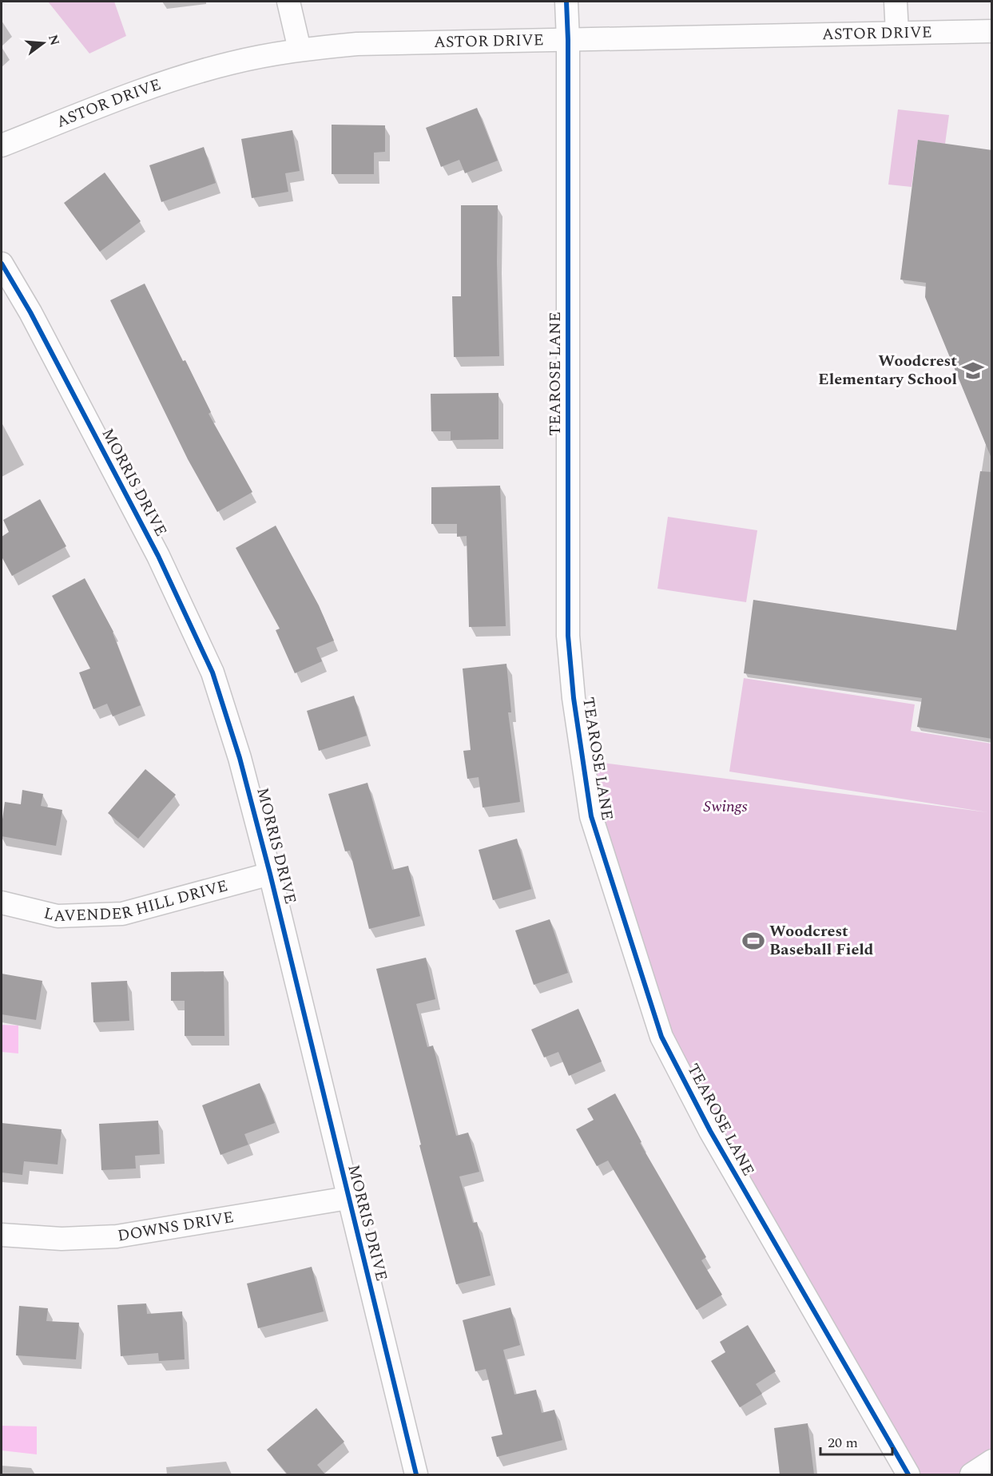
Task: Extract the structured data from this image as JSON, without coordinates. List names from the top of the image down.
{
  "streets": {
    "street": [
      "ASTOR DRIVE",
      "TEAROSE LANE",
      "MORRIS DRIVE",
      "LAVENDER HILL DRIVE",
      "DOWNS DRIVE"
    ]
  },
  "crossings": [
    ["ASTOR DRIVE", "TEAROSE LANE"],
    ["MORRIS DRIVE", "LAVENDER HILL DRIVE"],
    ["MORRIS DRIVE", "DOWNS DRIVE"]
  ],
  "parks": ["Swings"],
  "places": {
    "school or university": ["Woodcrest Elementary School"],
    "sports": ["Woodcrest Baseball Field"]
  },
  "scale_bar": "20 m",
  "north": "right"
}
